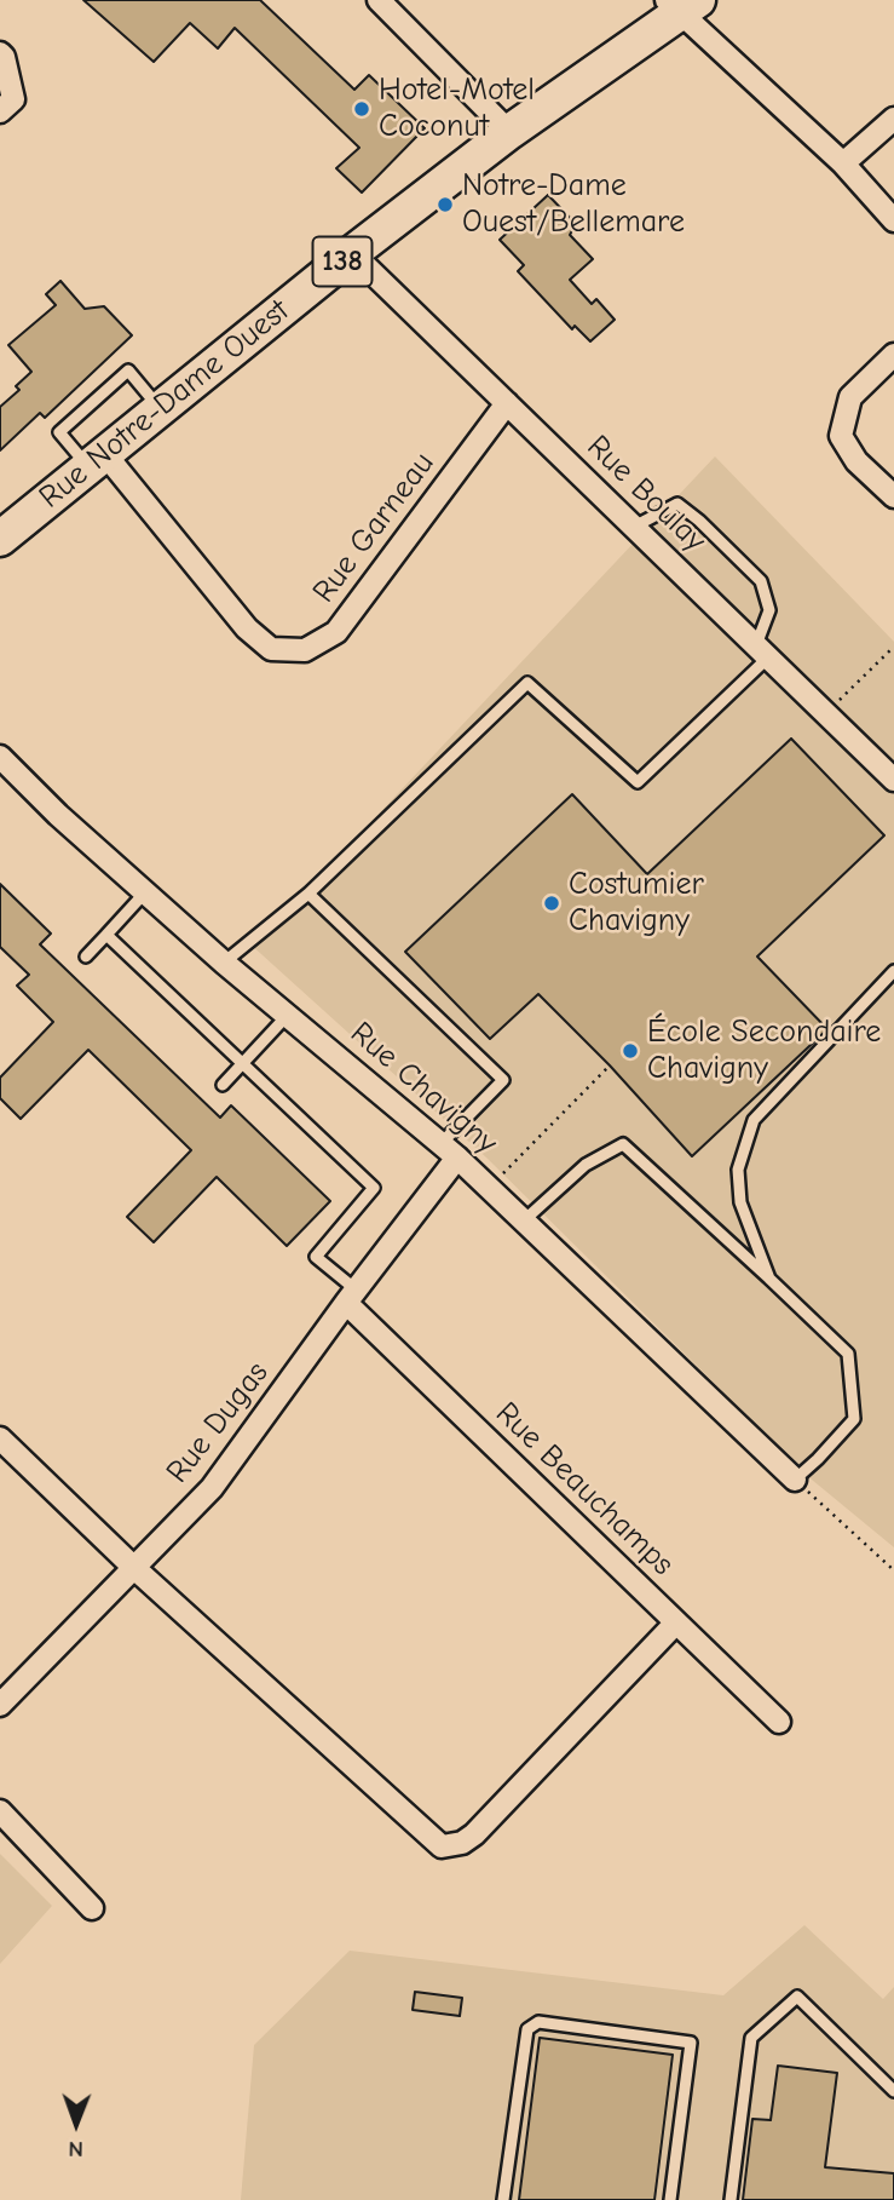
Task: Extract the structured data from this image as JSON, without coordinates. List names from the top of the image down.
{
  "streets": {
    "main road": ["138", "Rue Notre-Dame Ouest"],
    "street": [
      "Rue Boulay",
      "Rue Garneau",
      "Rue Chavigny",
      "Rue Dugas",
      "Rue Beauchamps"
    ]
  },
  "crossings": [
    ["Rue Notre-Dame Ouest", "Rue Boulay"],
    ["Rue Notre-Dame Ouest", "Rue Garneau"],
    ["Rue Boulay", "Rue Garneau"],
    ["Rue Chavigny", "Rue Dugas"],
    ["Rue Dugas", "Rue Beauchamps"]
  ],
  "places": [
    "Hotel-Motel Coconut",
    "Notre-Dame Ouest/Bellemare",
    "Costumier Chavigny",
    "École Secondaire Chavigny"
  ],
  "north": "bottom"
}
